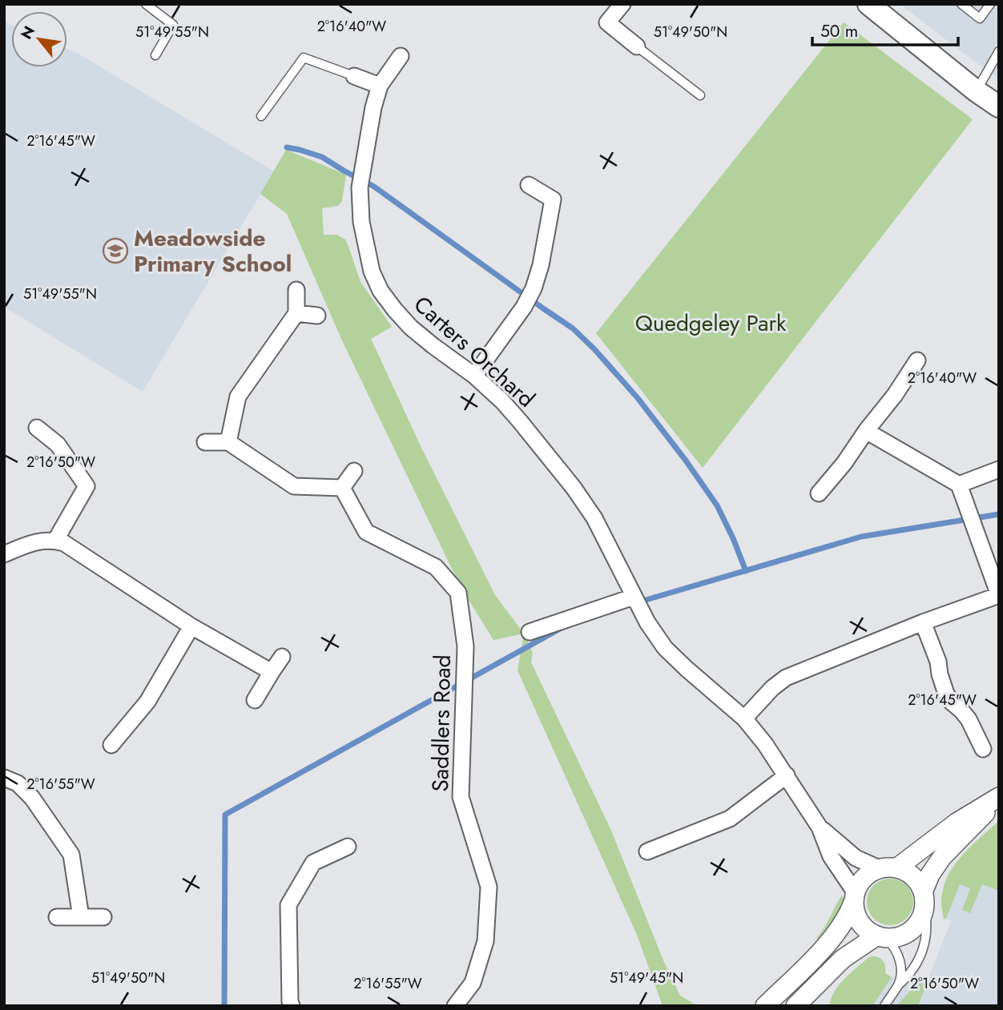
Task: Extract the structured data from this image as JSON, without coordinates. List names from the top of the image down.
{
  "streets": {
    "street": ["Carters Orchard", "Saddlers Road"]
  },
  "parks": ["Quedgeley Park"],
  "places": {
    "school or university": ["Meadowside Primary School"]
  },
  "scale_bar": "50 m",
  "north": "top left",
  "coordinates": [
    "2°16'40\"W",
    "51°49'55\"N",
    "51°49'50\"N",
    "2°16'45\"W",
    "2°16'50\"W",
    "2°16'55\"W",
    "51°49'45\"N"
  ]
}
